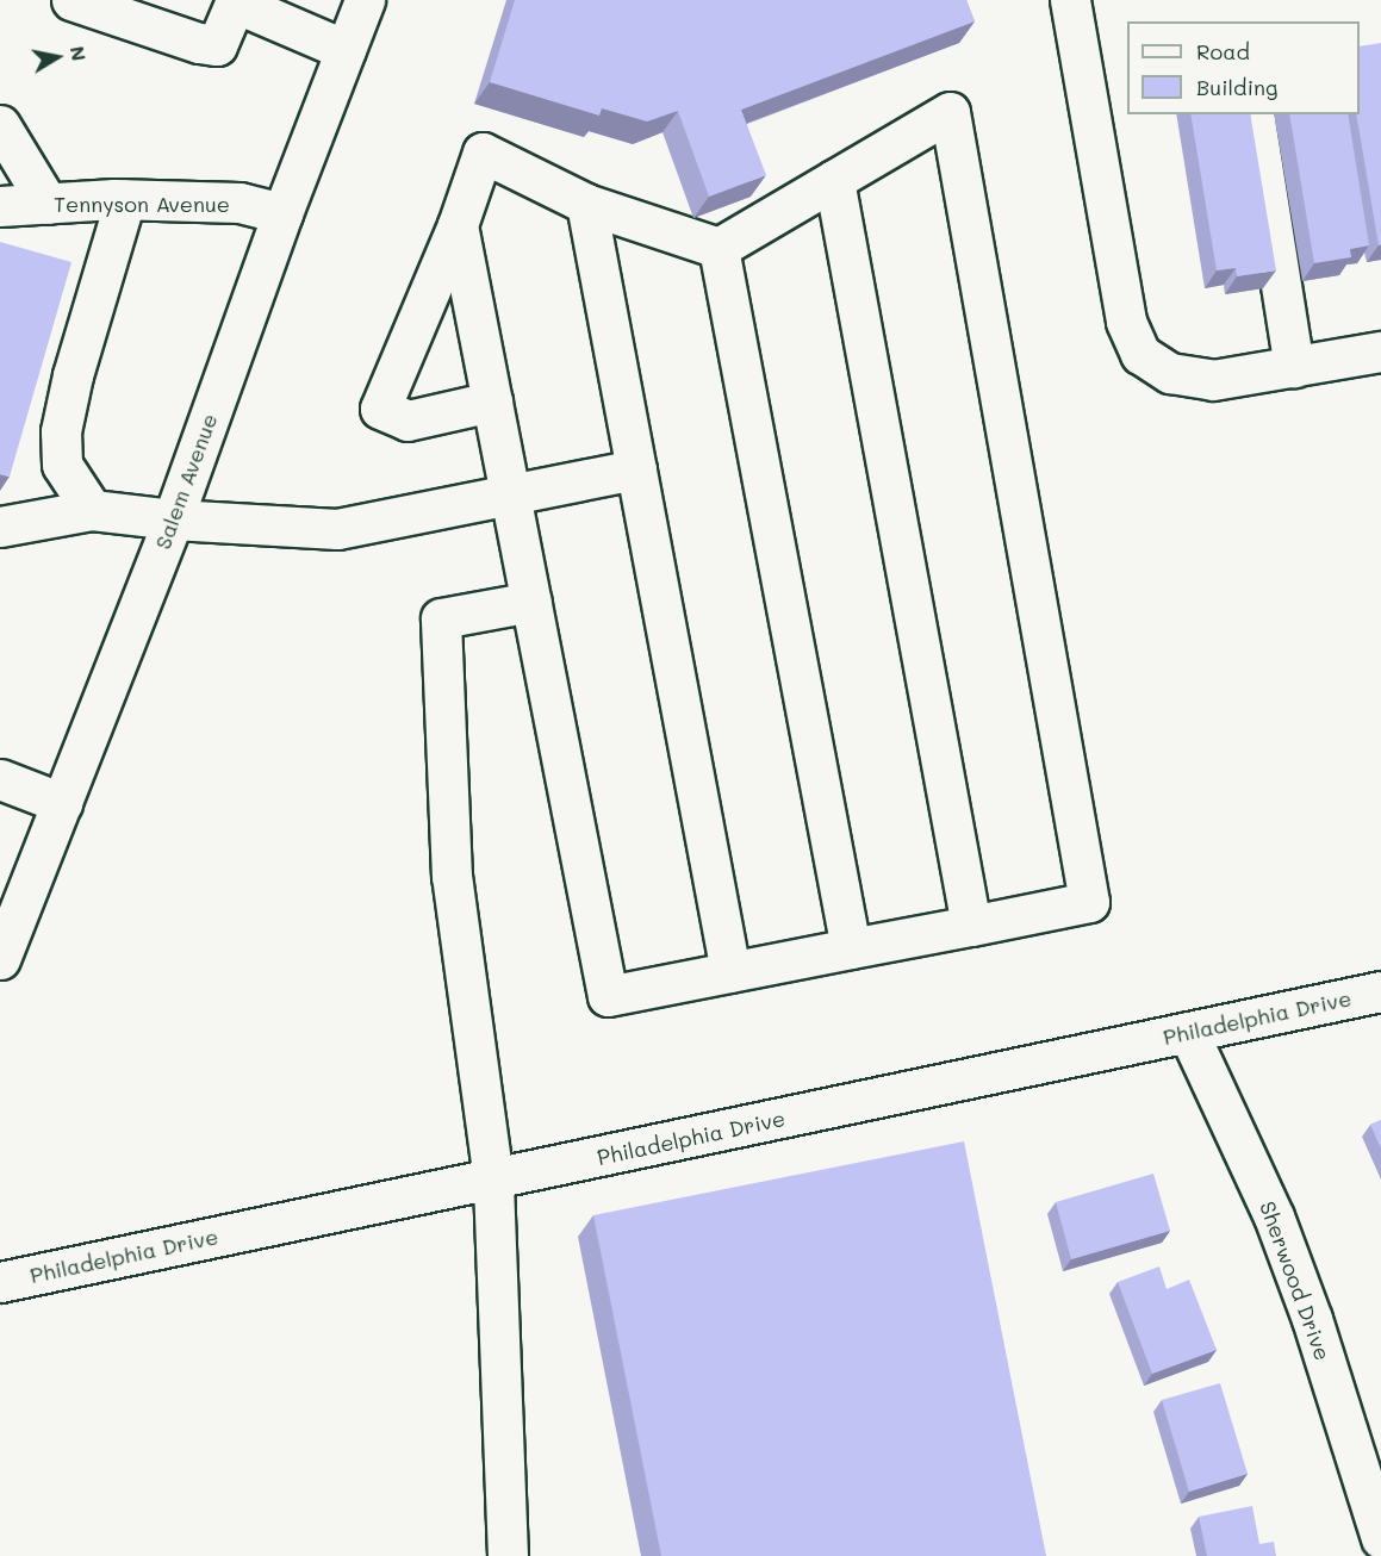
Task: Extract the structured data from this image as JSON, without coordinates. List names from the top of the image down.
{
  "streets": {
    "main road": [
      "Tennyson Avenue",
      "Salem Avenue",
      "Philadelphia Drive",
      "Sherwood Drive"
    ]
  },
  "crossings": [
    ["Tennyson Avenue", "Salem Avenue"],
    ["Philadelphia Drive", "Sherwood Drive"]
  ],
  "legend": ["Road", "Building"],
  "north": "right"
}
